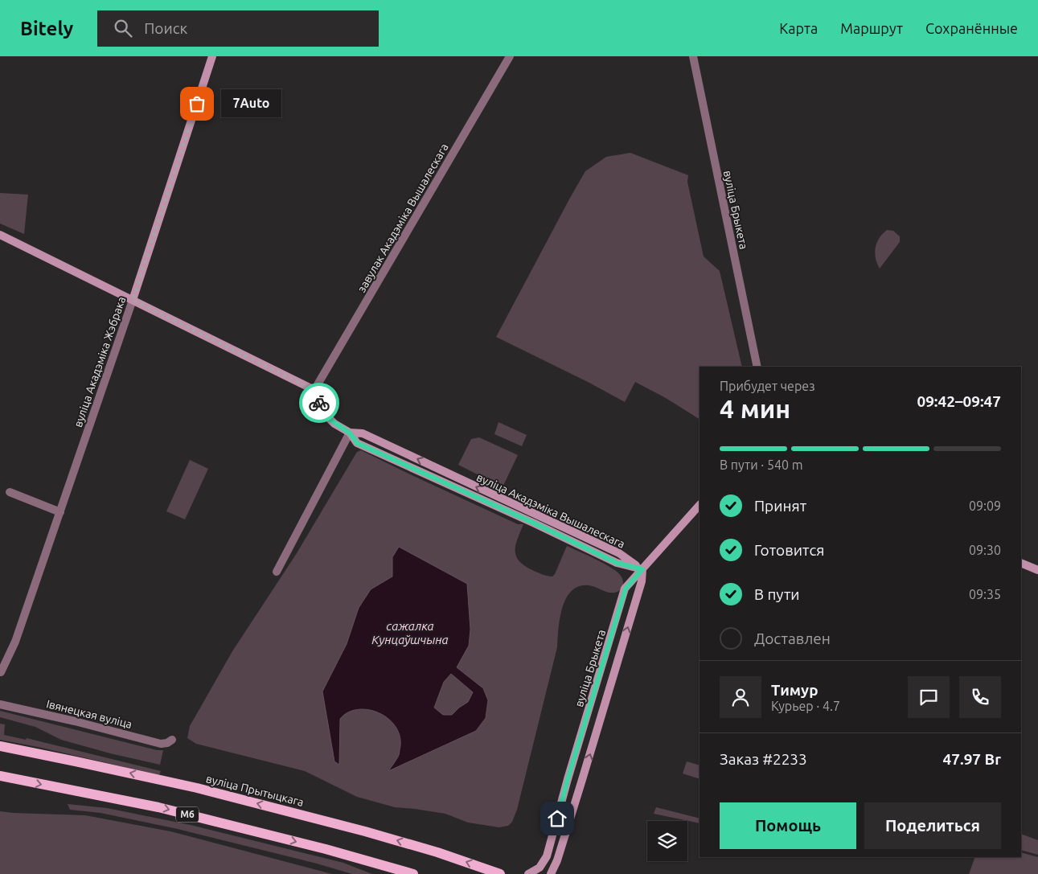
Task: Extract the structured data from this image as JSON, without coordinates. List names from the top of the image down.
{
  "streets": {
    "main road": ["вуліца Прытыцкага", "М6"],
    "street": [
      "вуліца Брыкета",
      "завулак Акадэміка Вышалескага",
      "вуліца Акадэміка Жэбрака",
      "вуліца Акадэміка Вышалескага",
      "Івянецкая вуліца"
    ]
  },
  "crossings": [
    ["вуліца Брыкета", "вуліца Акадэміка Вышалескага"],
    ["завулак Акадэміка Вышалескага", "вуліца Акадэміка Вышалескага"]
  ],
  "water": ["сажалка Кунцаўшчына"],
  "places": ["7Auto"],
  "page": {
    "header": "Bitely",
    "search": "Поиск",
    "nav": ["Карта", "Маршрут", "Сохранённые"],
    "bubble": "7Auto",
    "heading": ["4 мин", "Прибудет через", "09:42–09:47"],
    "panel": [
      "Тимур",
      "Курьер · 4.7",
      "Заказ #2233",
      "47.97 Br"
    ],
    "bar": "В пути · 540 m",
    "list": [
      ["Принят", "09:09"],
      ["Готовится", "09:30"],
      ["В пути", "09:35"],
      "Доставлен"
    ],
    "buttons": ["Помощь", "Поделиться"]
  }
}
